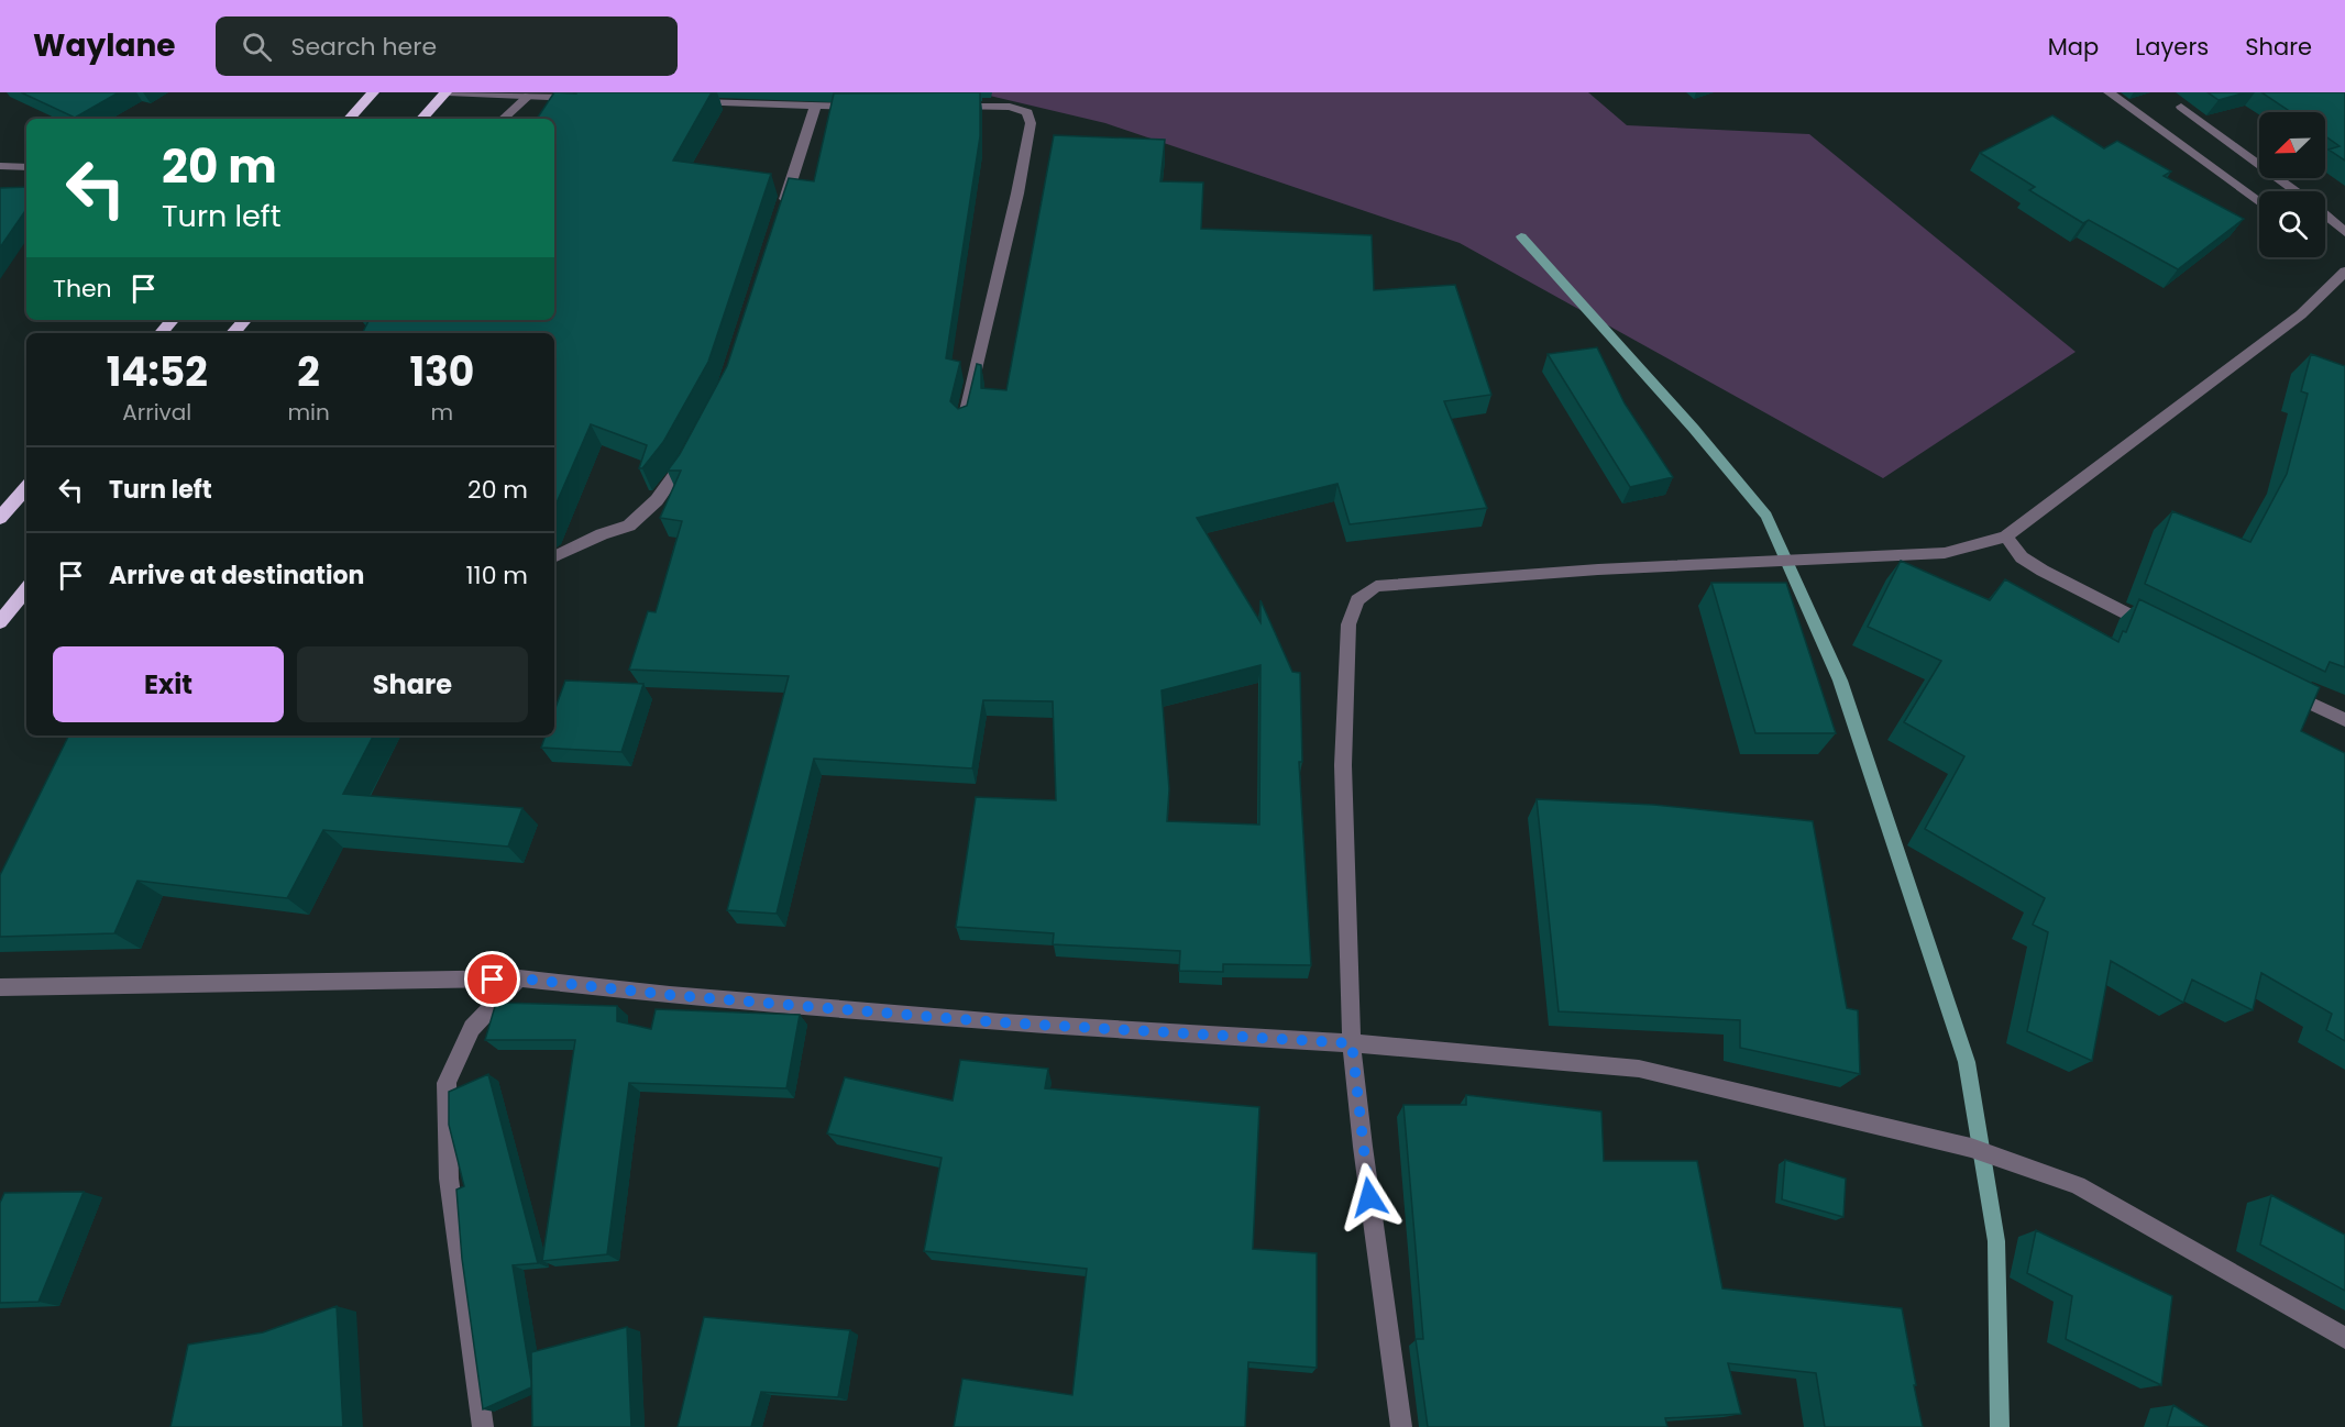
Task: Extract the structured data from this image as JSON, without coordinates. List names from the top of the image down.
{
  "north": "bottom left",
  "page": {
    "header": "Waylane",
    "search": "Search here",
    "nav": ["Map", "Layers", "Share"],
    "turn": ["20 m", "Turn left"],
    "then": "Then",
    "eta": [
      "14:52",
      "Arrival",
      "2",
      "min",
      "130",
      "m"
    ],
    "list": [
      {
        "name": "Turn left",
        "value": "20 m"
      },
      {
        "name": "Arrive at destination",
        "value": "110 m"
      }
    ],
    "buttons": ["Exit", "Share"]
  }
}
